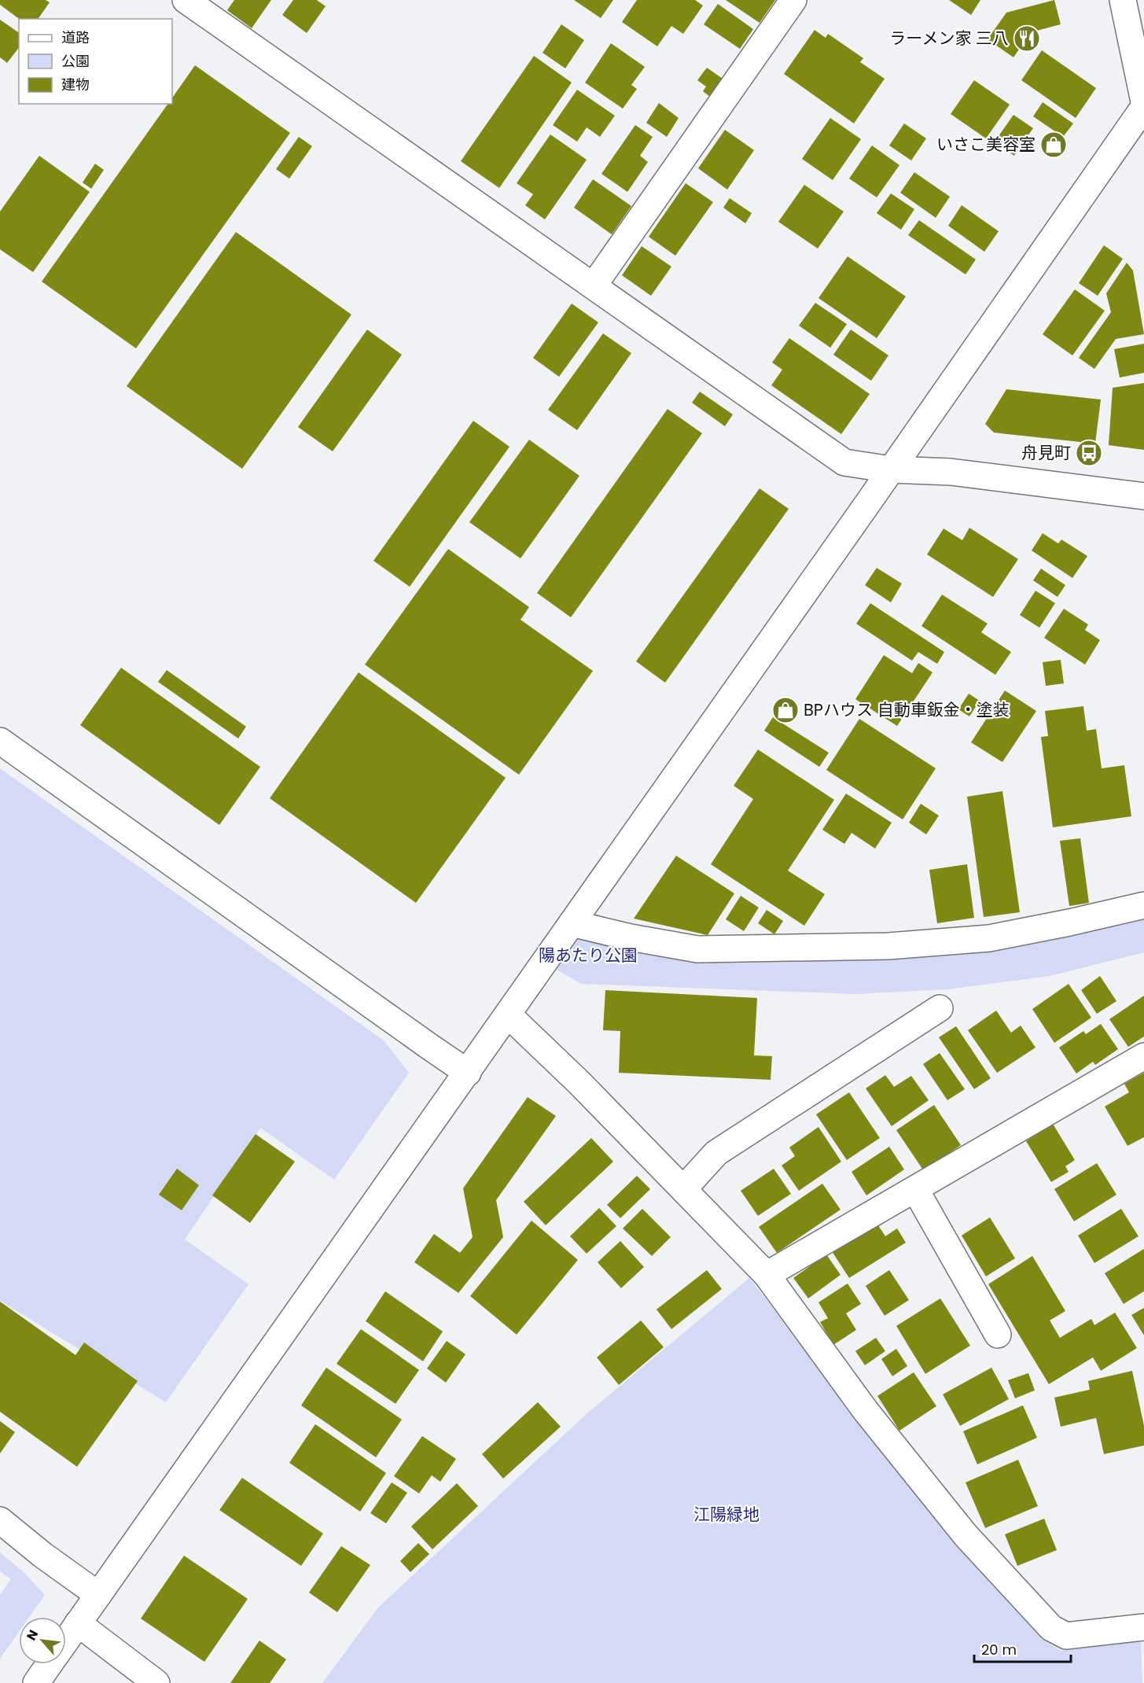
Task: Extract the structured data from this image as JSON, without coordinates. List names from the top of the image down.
{
  "parks": ["陽あたり公園", "江陽緑地"],
  "places": {
    "restaurant": ["ラーメン家 三八"],
    "shop": ["いさこ美容室", "BPハウス 自動車鈑金・塗装"],
    "bus stop": ["舟見町"]
  },
  "legend": ["道路", "公園", "建物"],
  "scale_bar": "20 m",
  "north": "top left"
}
